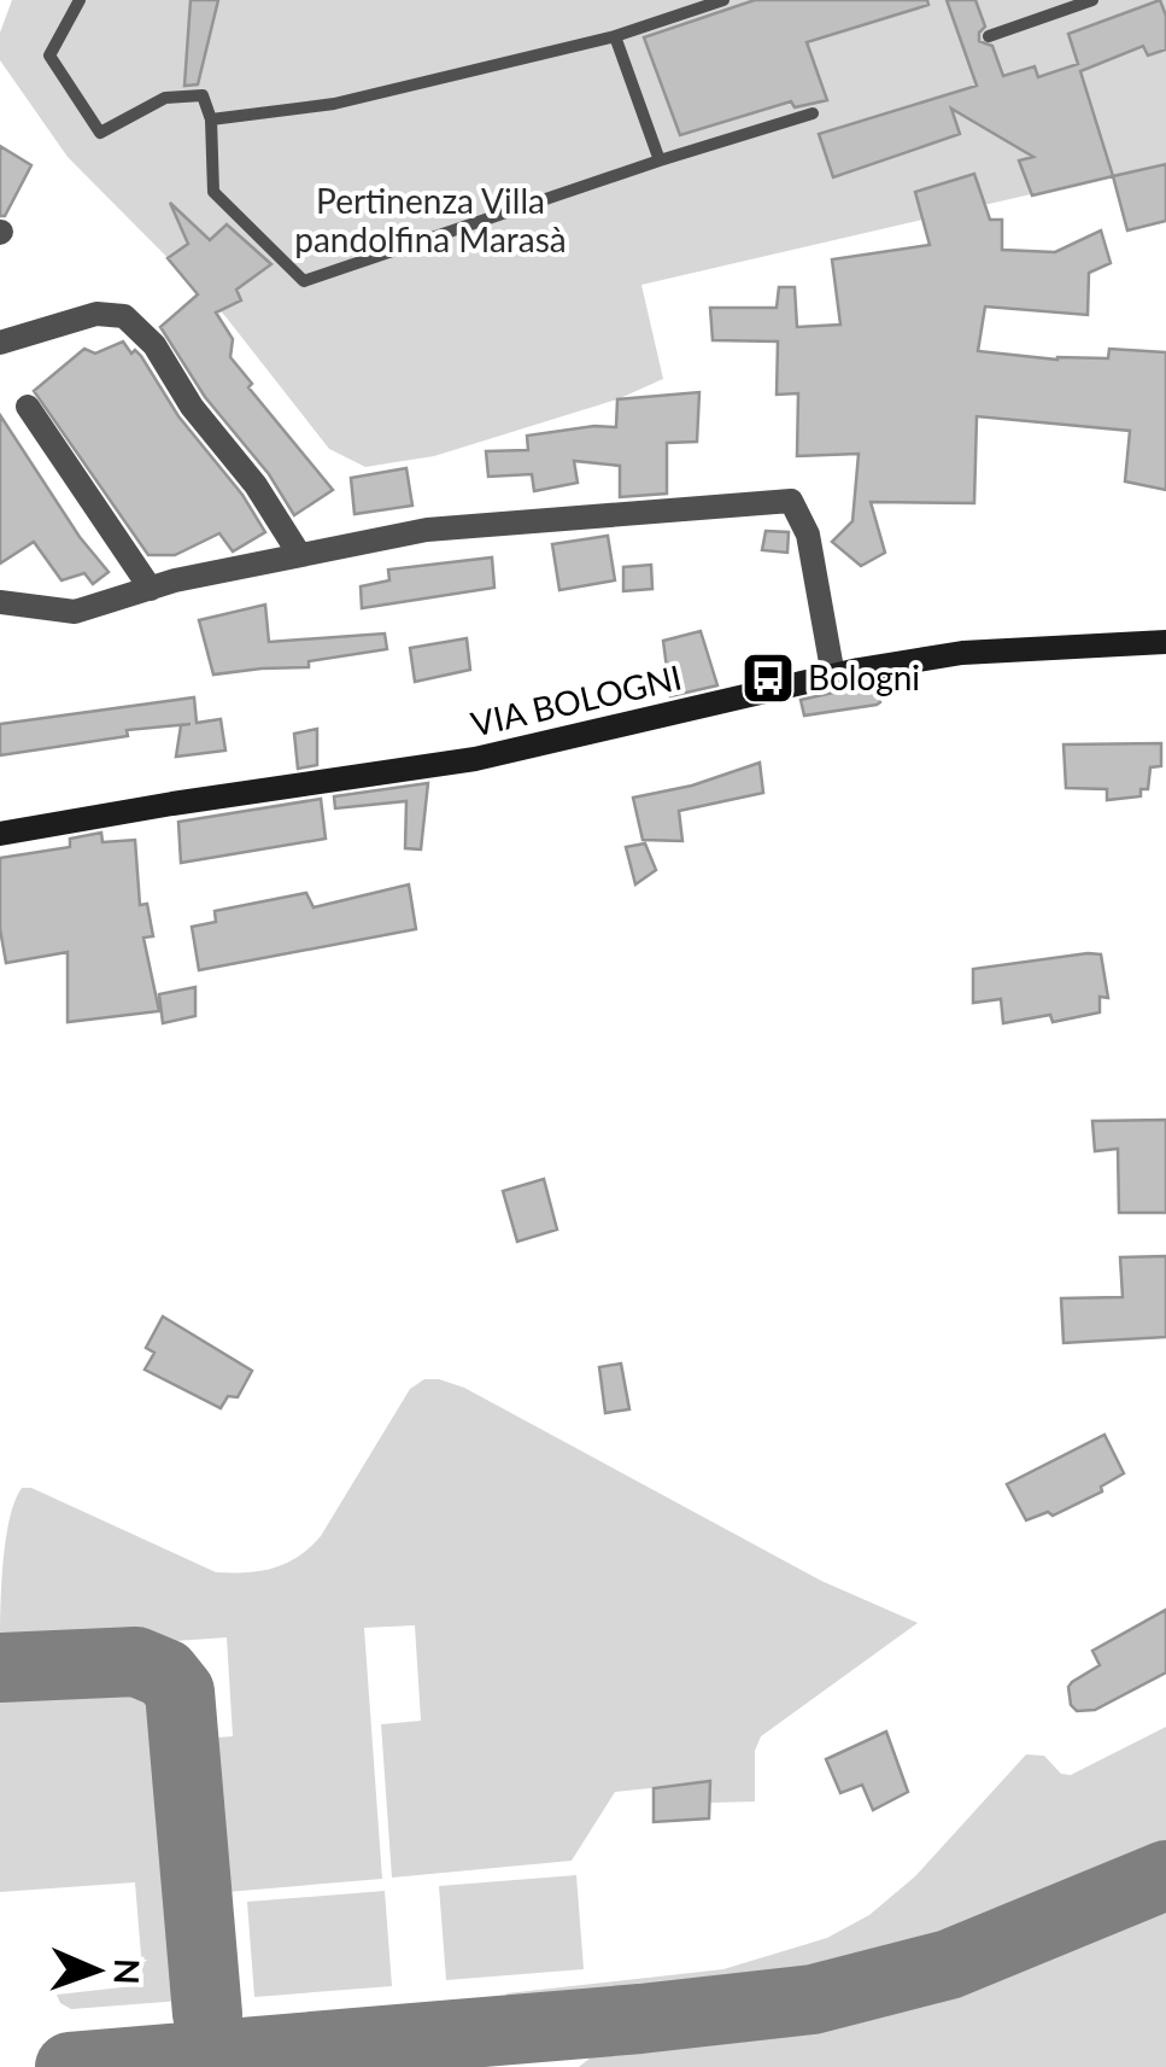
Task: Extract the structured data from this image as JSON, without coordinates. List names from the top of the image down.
{
  "streets": {
    "street": ["VIA BOLOGNI"]
  },
  "parks": ["Pertinenza Villa pandolfina Marasà"],
  "places": {
    "bus stop": ["Bologni"]
  },
  "north": "right"
}
